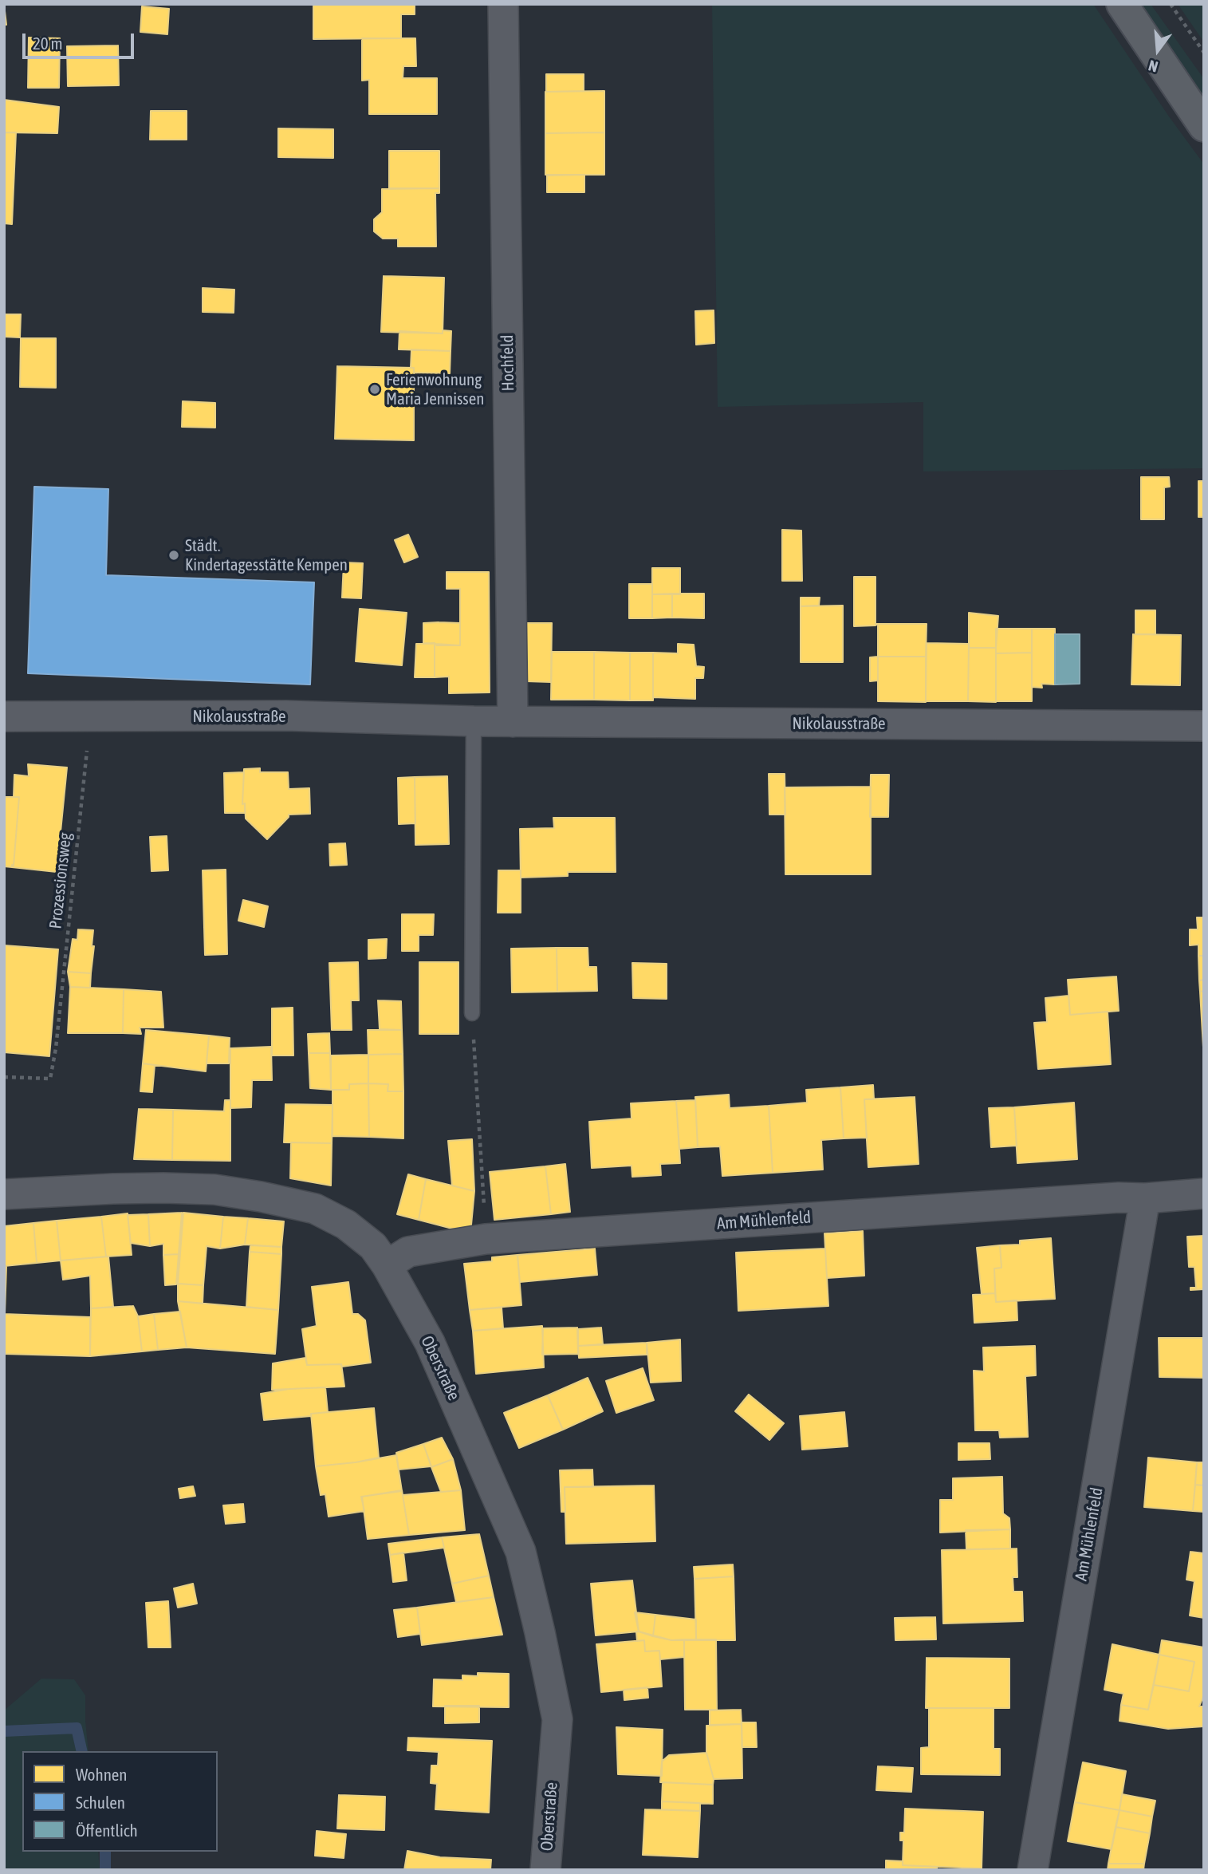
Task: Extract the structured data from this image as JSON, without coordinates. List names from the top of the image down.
{
  "streets": {
    "street": [
      "Hochfeld",
      "Nikolausstraße",
      "Am Mühlenfeld",
      "Oberstraße"
    ],
    "path": ["Prozessionsweg"]
  },
  "crossings": [
    ["Hochfeld", "Nikolausstraße"],
    ["Nikolausstraße", "Prozessionsweg"],
    ["Am Mühlenfeld", "Oberstraße"]
  ],
  "places": ["Ferienwohnung Maria Jennissen", "Städt. Kindertagesstätte Kempen"],
  "legend": ["Wohnen", "Schulen", "Öffentlich"],
  "scale_bar": "20 m",
  "north": "bottom"
}
